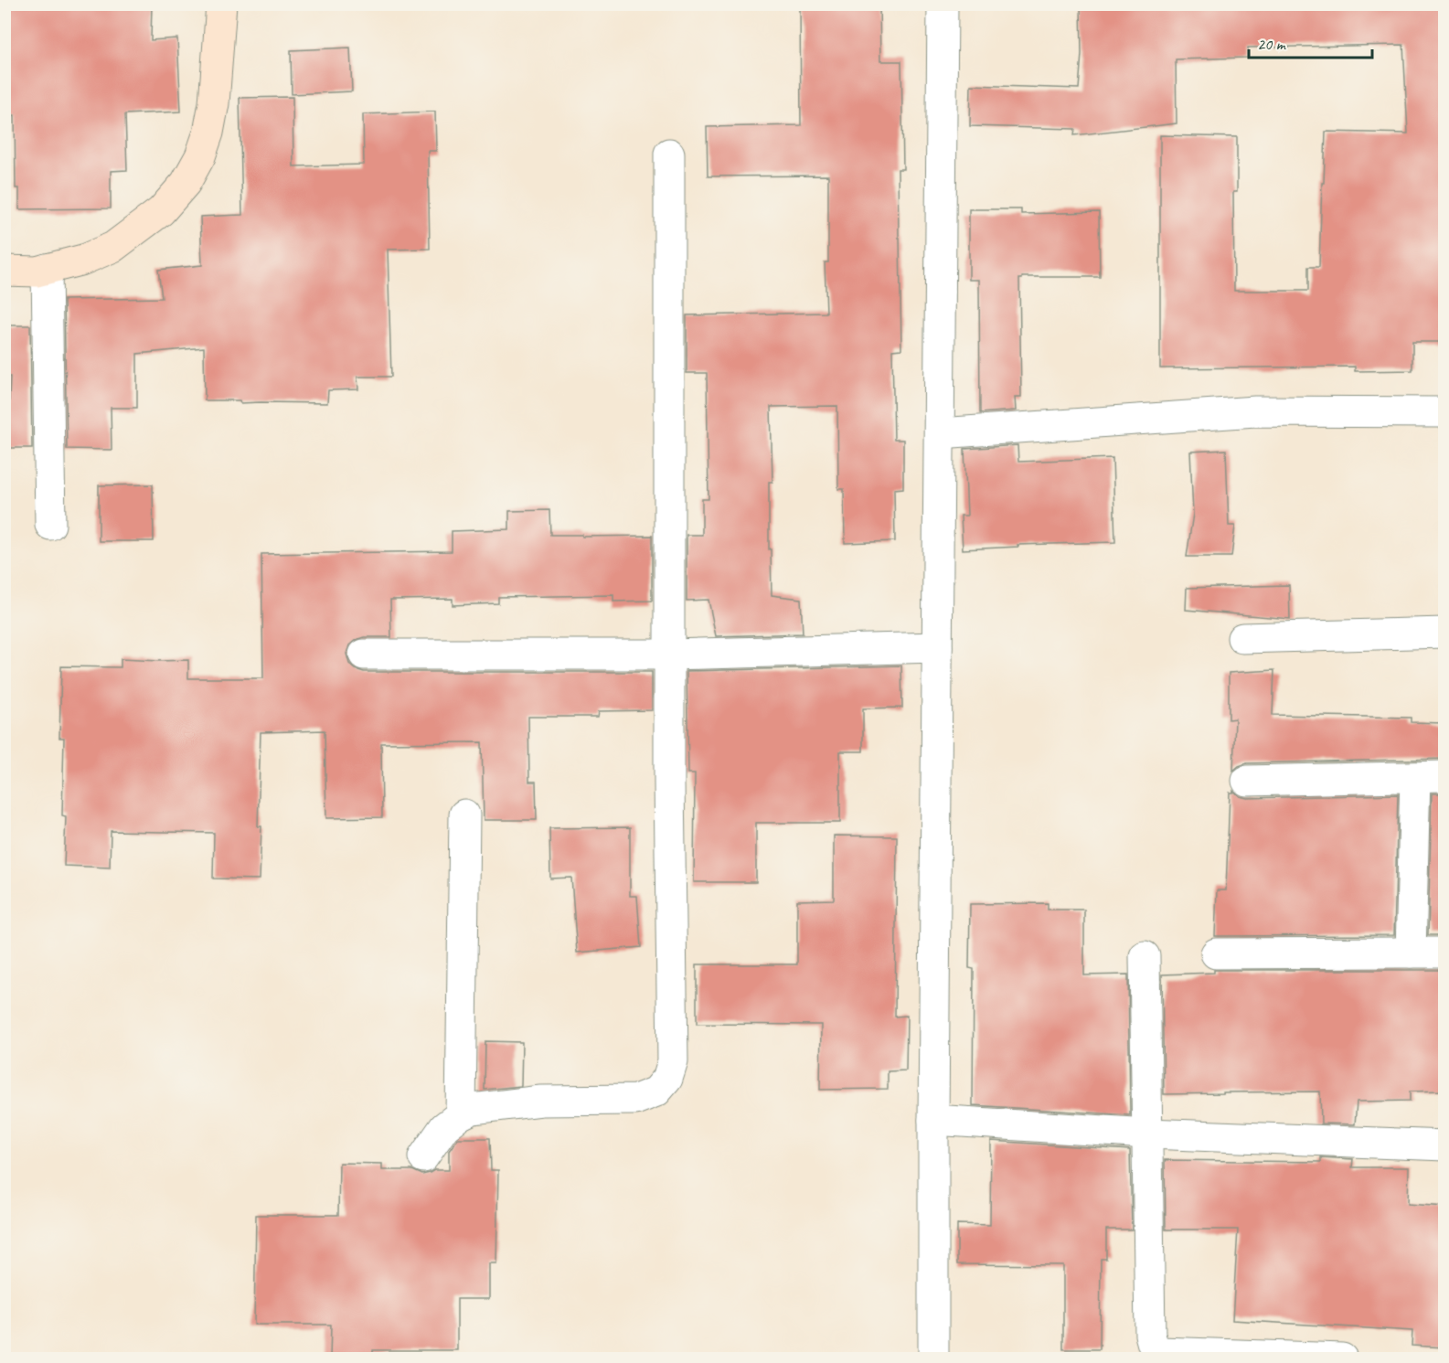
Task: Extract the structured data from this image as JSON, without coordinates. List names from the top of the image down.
{
  "scale_bar": "20 m"
}
